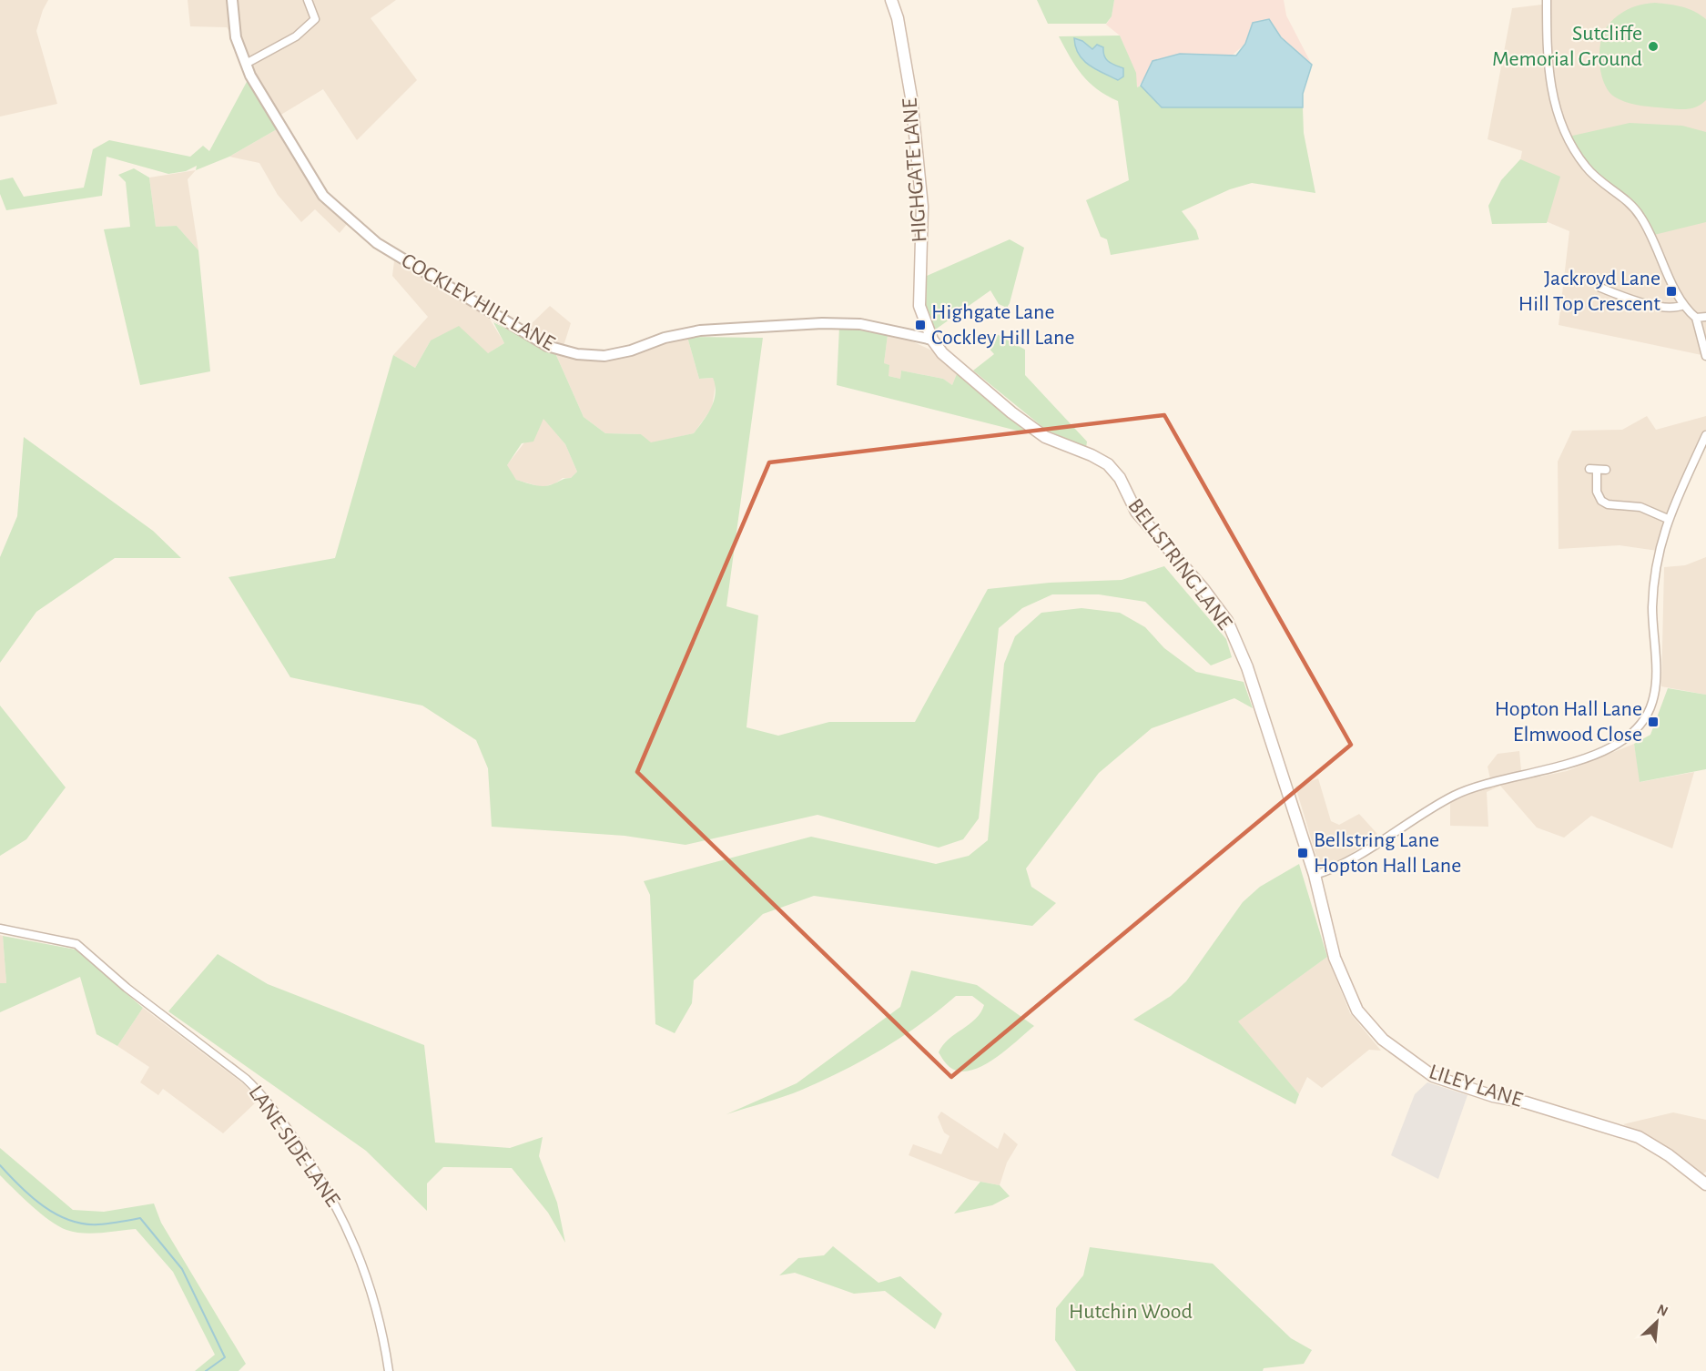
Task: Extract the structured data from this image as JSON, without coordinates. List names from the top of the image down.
{
  "streets": {
    "main road": ["HIGHGATE LANE", "BELLSTRING LANE", "LILEY LANE"],
    "street": ["COCKLEY HILL LANE", "LANE SIDE LANE"]
  },
  "crossings": [
    ["HIGHGATE LANE", "COCKLEY HILL LANE"],
    ["HIGHGATE LANE", "BELLSTRING LANE"],
    ["COCKLEY HILL LANE", "BELLSTRING LANE"],
    ["BELLSTRING LANE", "LILEY LANE"]
  ],
  "parks": ["Hutchin Wood"],
  "places": {
    "other": ["Sutcliffe Memorial Ground"],
    "transit": [
      "Jackroyd Lane Hill Top Crescent",
      "Highgate Lane Cockley Hill Lane",
      "Hopton Hall Lane Elmwood Close",
      "Bellstring Lane Hopton Hall Lane"
    ]
  },
  "north": "top right"
}
